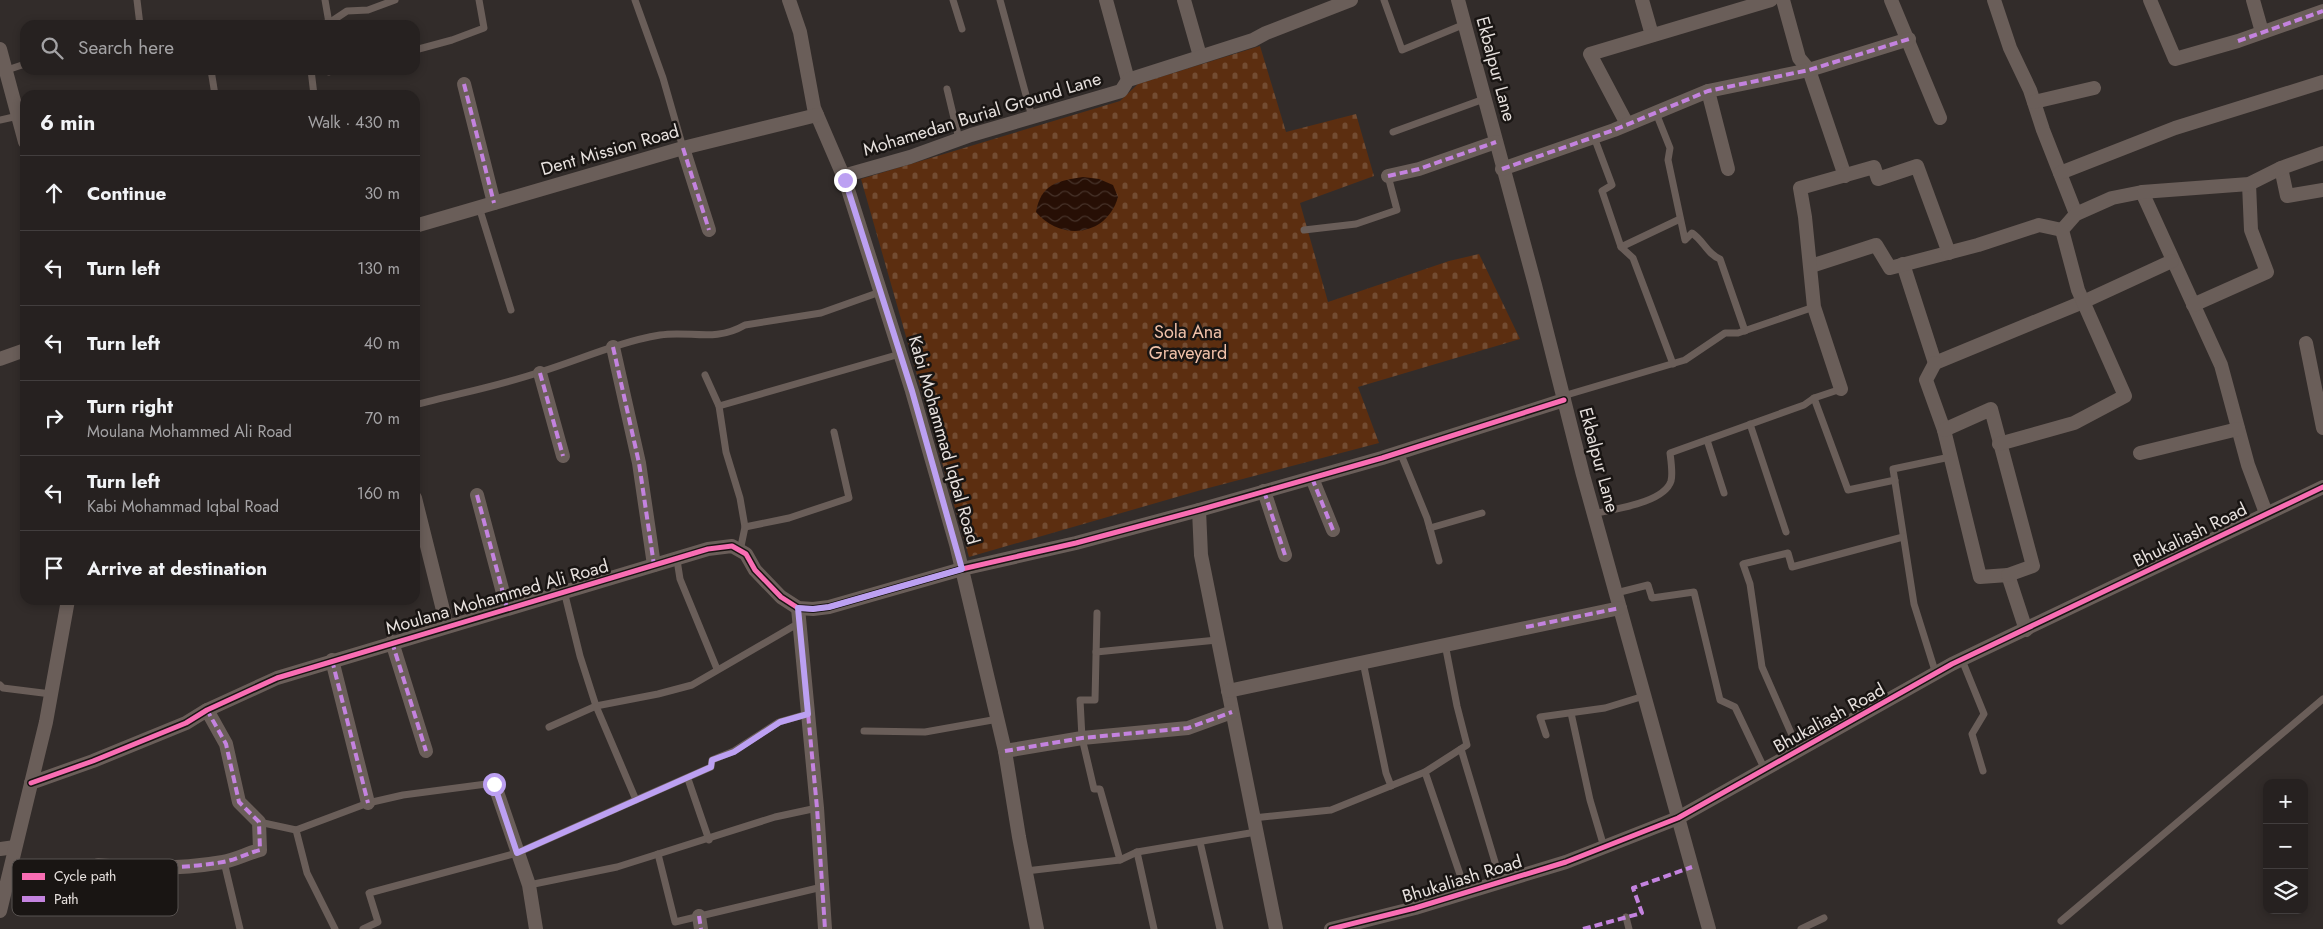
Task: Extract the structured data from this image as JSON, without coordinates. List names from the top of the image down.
{
  "streets": {
    "street": [
      "Ekbalpur Lane",
      "Mohamedan Burial Ground Lane",
      "Dent Mission Road",
      "Kabi Mohammad Iqbal Road",
      "Bhukaliash Road",
      "Moulana Mohammed Ali Road"
    ]
  },
  "crossings": [
    ["Ekbalpur Lane", "Bhukaliash Road"],
    ["Mohamedan Burial Ground Lane", "Kabi Mohammad Iqbal Road"],
    ["Dent Mission Road", "Kabi Mohammad Iqbal Road"]
  ],
  "parks": ["Sola Ana Graveyard"],
  "legend": ["Cycle path", "Path"],
  "page": {
    "search": "Search here",
    "heading": ["6 min", "Walk · 430 m"],
    "list": [
      ["Continue", "30 m"],
      ["Turn left", "130 m"],
      ["Turn left", "40 m"],
      ["Turn right", "Moulana Mohammed Ali Road", "70 m"],
      ["Turn left", "Kabi Mohammad Iqbal Road", "160 m"],
      "Arrive at destination"
    ],
    "map_buttons": ["+", "−"]
  }
}
